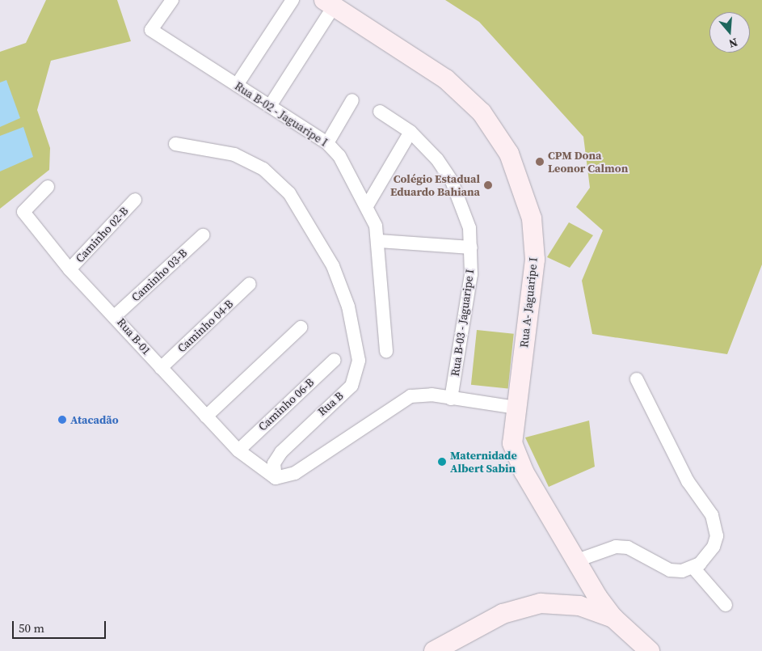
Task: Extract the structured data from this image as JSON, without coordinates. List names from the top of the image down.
{
  "streets": {
    "main road": ["Rua A- Jaguaripe I"],
    "street": [
      "Rua B-02 - Jaguaripe I",
      "Caminho 02-B",
      "Caminho 03-B",
      "Rua B-03 - Jaguaripe I",
      "Caminho 04-B",
      "Rua B-01",
      "Rua B",
      "Caminho 06-B"
    ]
  },
  "crossings": [
    ["Caminho 02-B", "Rua B-01"],
    ["Caminho 03-B", "Rua B-01"],
    ["Caminho 04-B", "Rua B-01"],
    ["Rua B-01", "Rua B"],
    ["Rua B-01", "Caminho 06-B"]
  ],
  "places": [
    "CPM Dona Leonor Calmon",
    "Colégio Estadual Eduardo Bahiana",
    "Atacadão",
    "Maternidade Albert Sabin"
  ],
  "scale_bar": "50 m",
  "north": "bottom"
}
